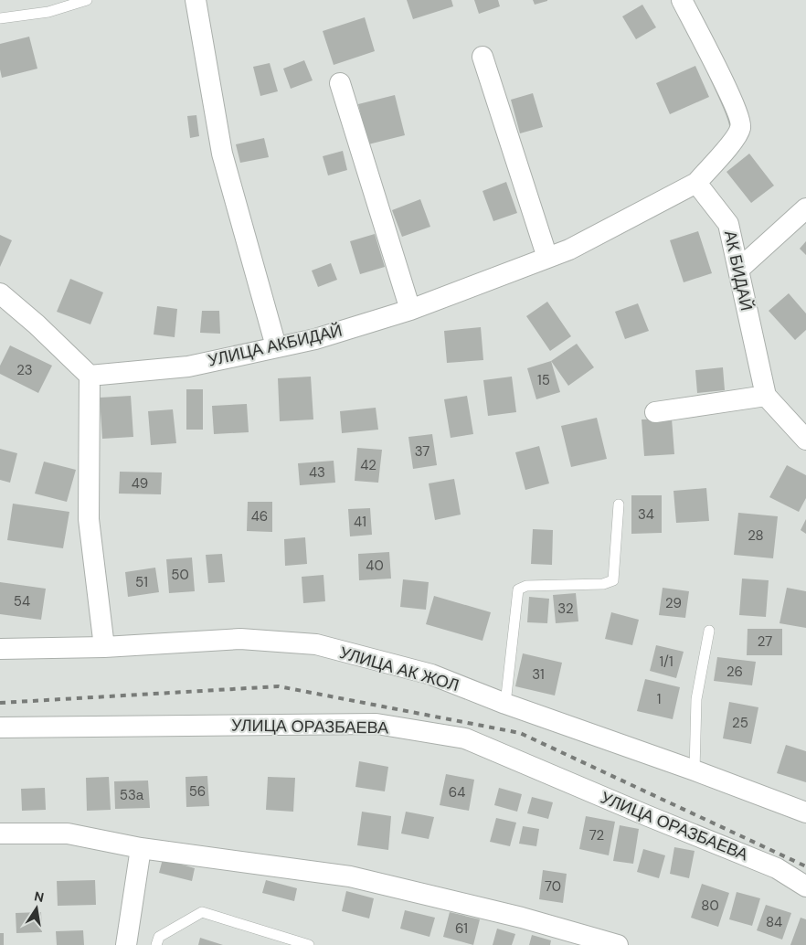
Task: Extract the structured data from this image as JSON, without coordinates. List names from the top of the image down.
{
  "streets": {
    "street": [
      "АК БИДАЙ",
      "УЛИЦА АКБИДАЙ",
      "УЛИЦА АК ЖОЛ",
      "УЛИЦА ОРАЗБАЕВА"
    ]
  },
  "crossings": [
    ["АК БИДАЙ", "УЛИЦА АКБИДАЙ"]
  ],
  "house_numbers": [
    "23",
    "15",
    "37",
    "42",
    "43",
    "49",
    "34",
    "46",
    "41",
    "28",
    "40",
    "50",
    "51",
    "54",
    "29",
    "32",
    "27",
    "1/1",
    "26",
    "31",
    "1",
    "25",
    "56",
    "64",
    "53а",
    "72",
    "70",
    "80",
    "84",
    "61"
  ],
  "north": "top"
}
